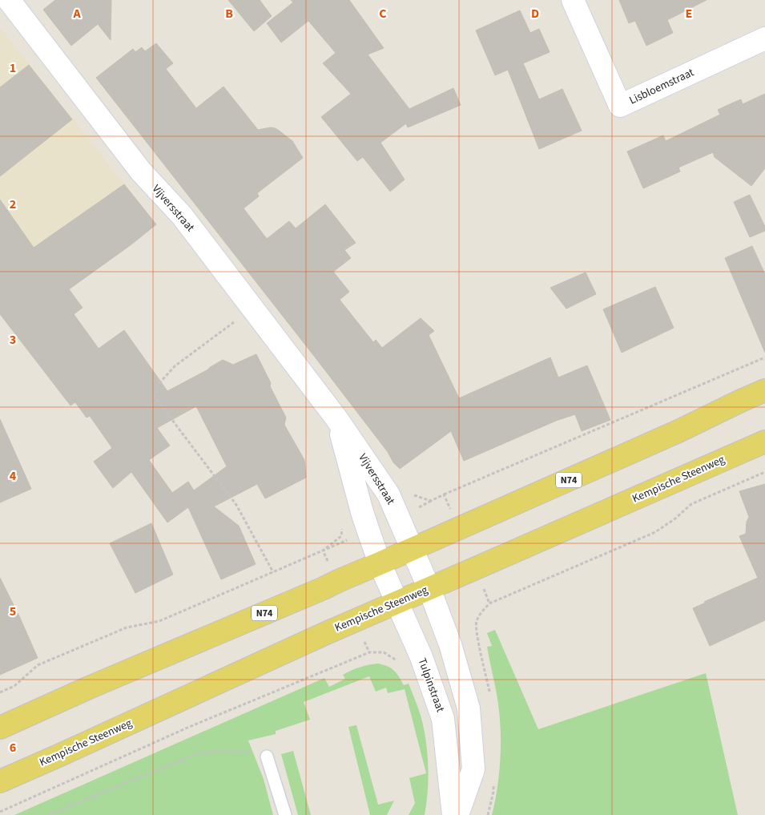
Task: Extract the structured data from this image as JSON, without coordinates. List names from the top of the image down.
{
  "streets": {
    "main road": ["Kempische Steenweg", "N74"],
    "street": ["Lisbloemstraat", "Vijversstraat", "Tulpinstraat"]
  },
  "crossings": [
    ["Vijversstraat", "Kempische Steenweg"],
    ["Vijversstraat", "N74"],
    ["Vijversstraat", "Tulpinstraat"],
    ["Kempische Steenweg", "Tulpinstraat"],
    ["N74", "Tulpinstraat"]
  ],
  "grid": {
    "columns": [
      "A",
      "B",
      "C",
      "D",
      "E"
    ],
    "rows": [
      "1",
      "2",
      "3",
      "4",
      "5",
      "6"
    ]
  }
}
